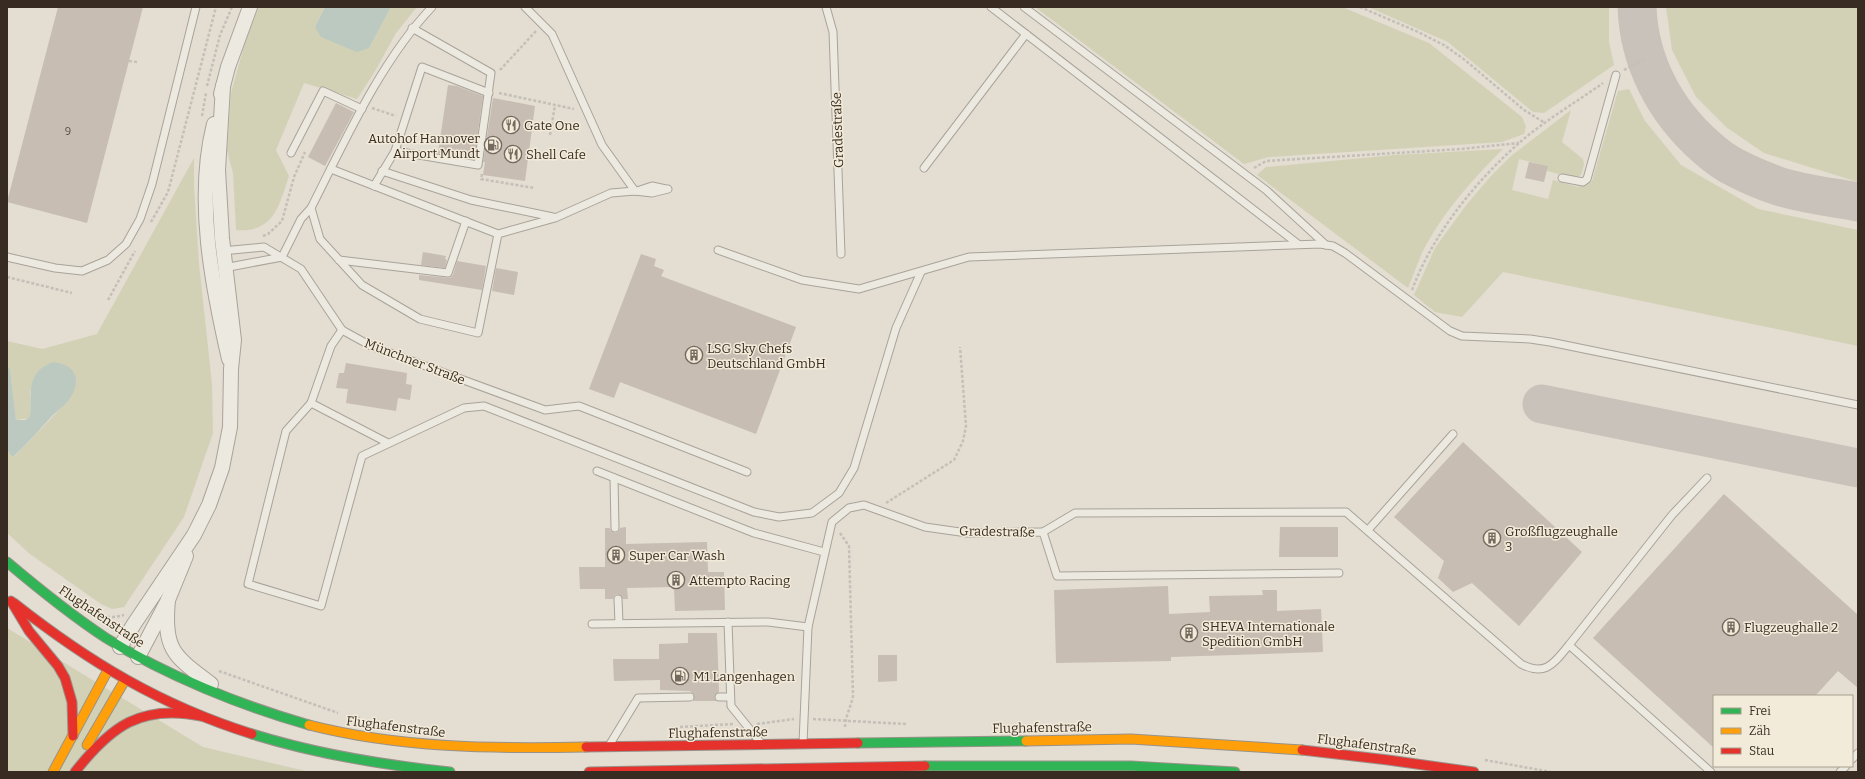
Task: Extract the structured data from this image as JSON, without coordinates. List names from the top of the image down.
{
  "streets": {
    "main road": ["Flughafenstraße"],
    "lane": ["Gradestraße", "Münchner Straße"]
  },
  "places": {
    "restaurant": ["Gate One", "Shell Cafe"],
    "fuel station": ["Autohof Hannover Airport Mundt", "M1 Langenhagen"],
    "building": [
      "LSG Sky Chefs Deutschland GmbH",
      "Großflugzeughalle 3",
      "Super Car Wash",
      "Attempto Racing",
      "Flugzeughalle 2",
      "SHEVA Internationale Spedition GmbH"
    ]
  },
  "house_numbers": ["9"],
  "legend": ["Frei", "Zäh", "Stau"]
}
